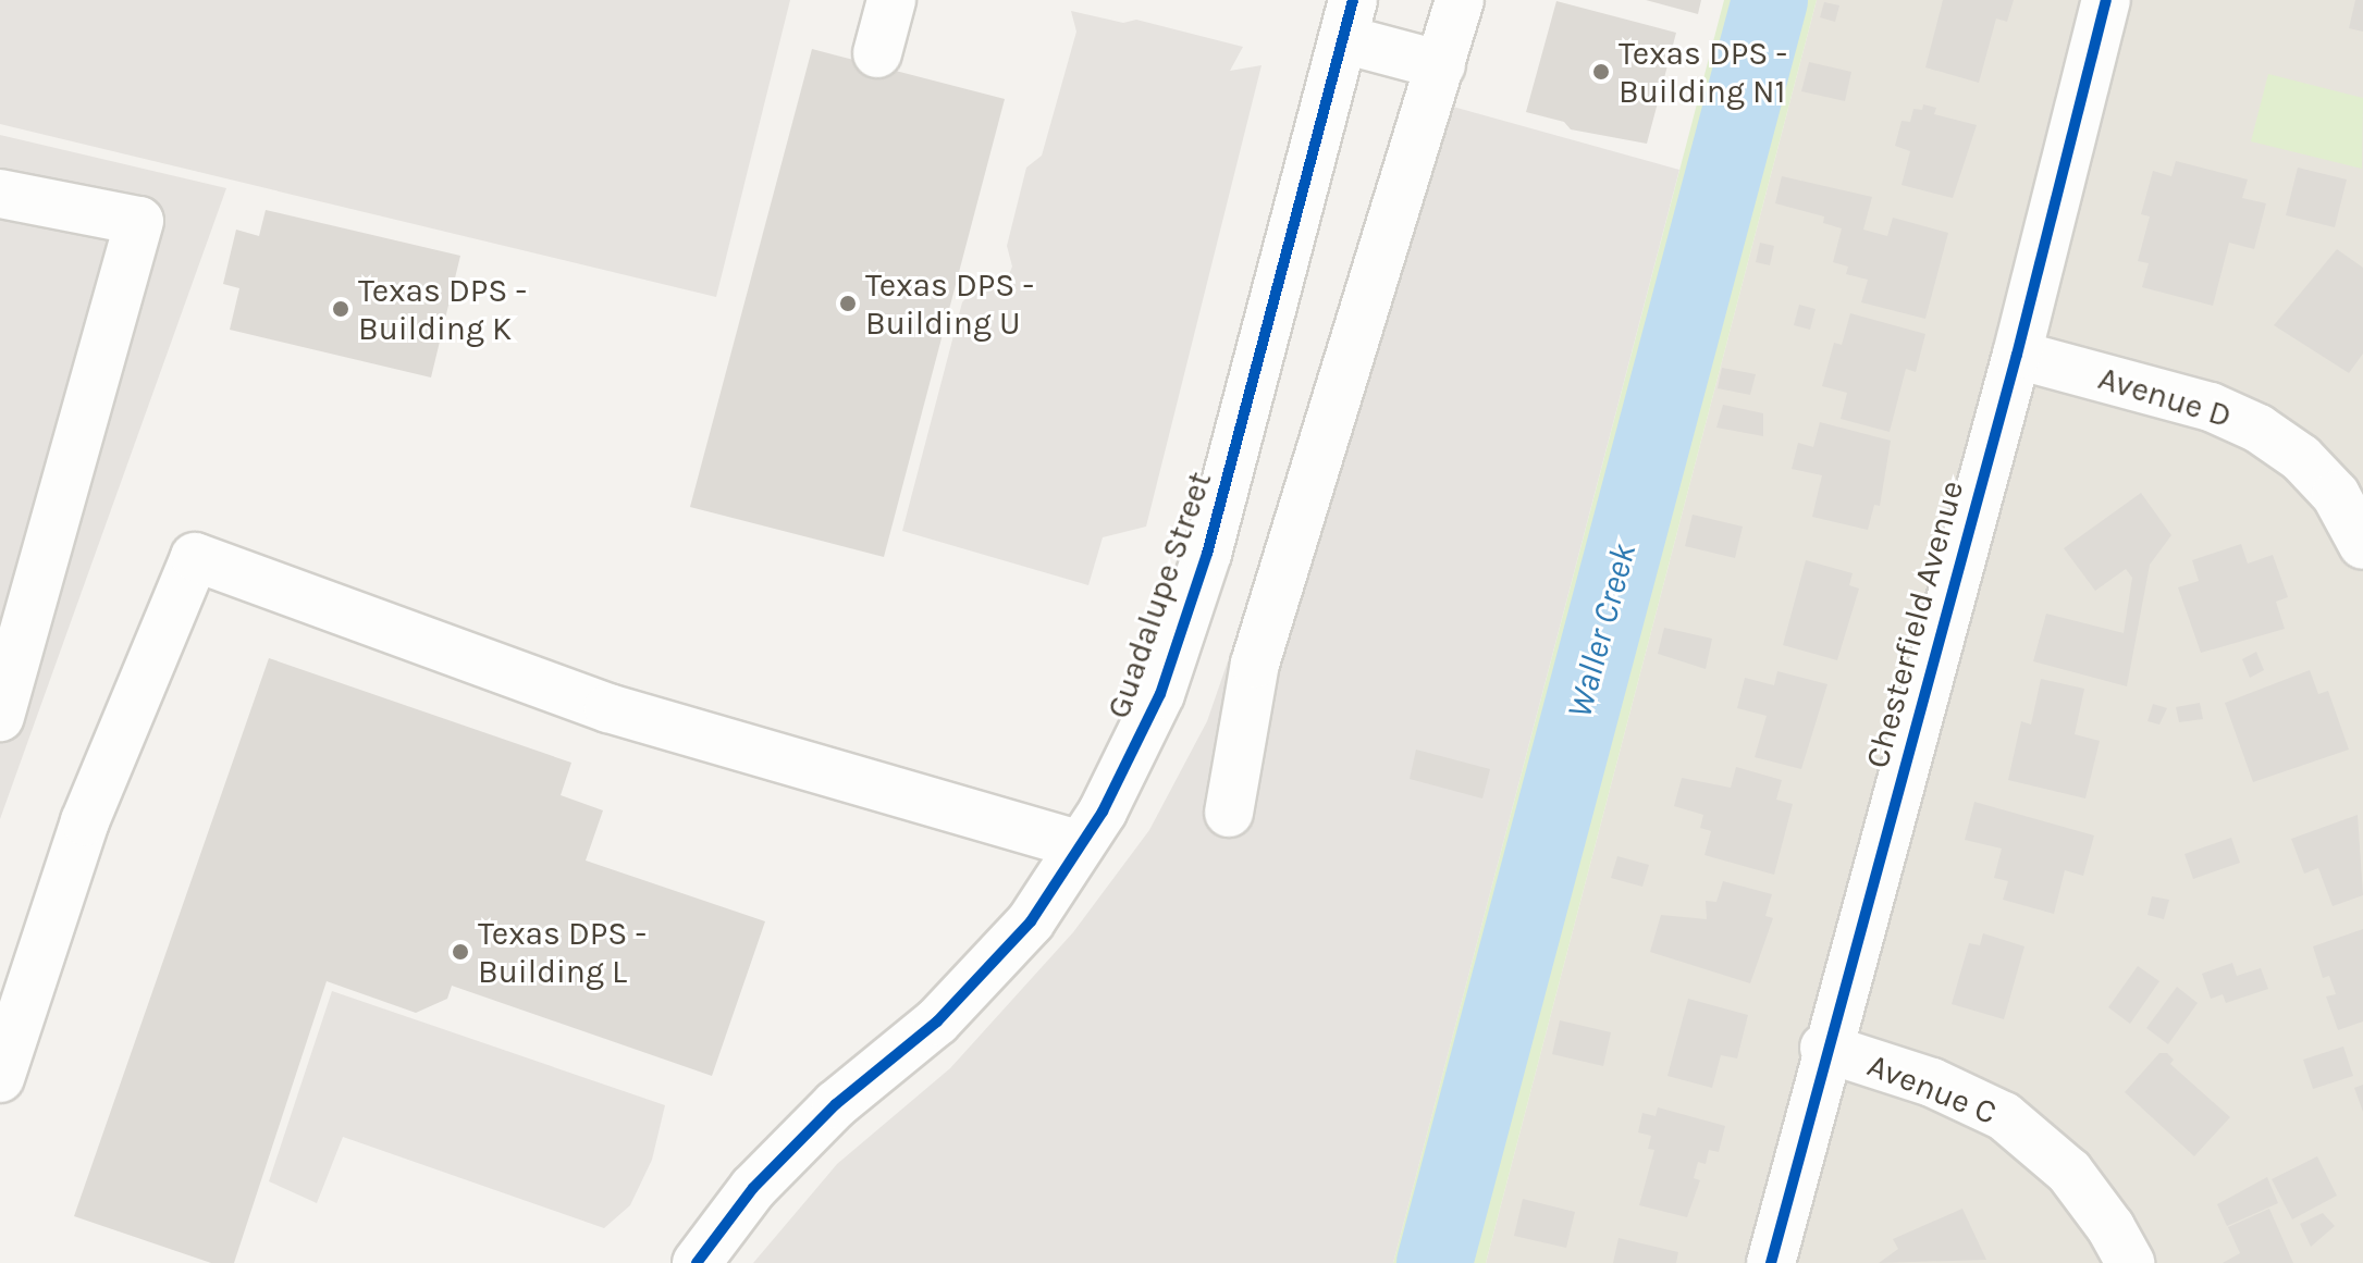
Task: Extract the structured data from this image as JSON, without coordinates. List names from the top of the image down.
{
  "streets": {
    "street": [
      "Avenue D",
      "Guadalupe Street",
      "Chesterfield Avenue",
      "Avenue C"
    ]
  },
  "crossings": [
    ["Avenue D", "Chesterfield Avenue"],
    ["Chesterfield Avenue", "Avenue C"]
  ],
  "water": ["Waller Creek"],
  "places": [
    "Texas DPS - Building N1",
    "Texas DPS - Building U",
    "Texas DPS - Building K",
    "Texas DPS - Building L"
  ]
}
